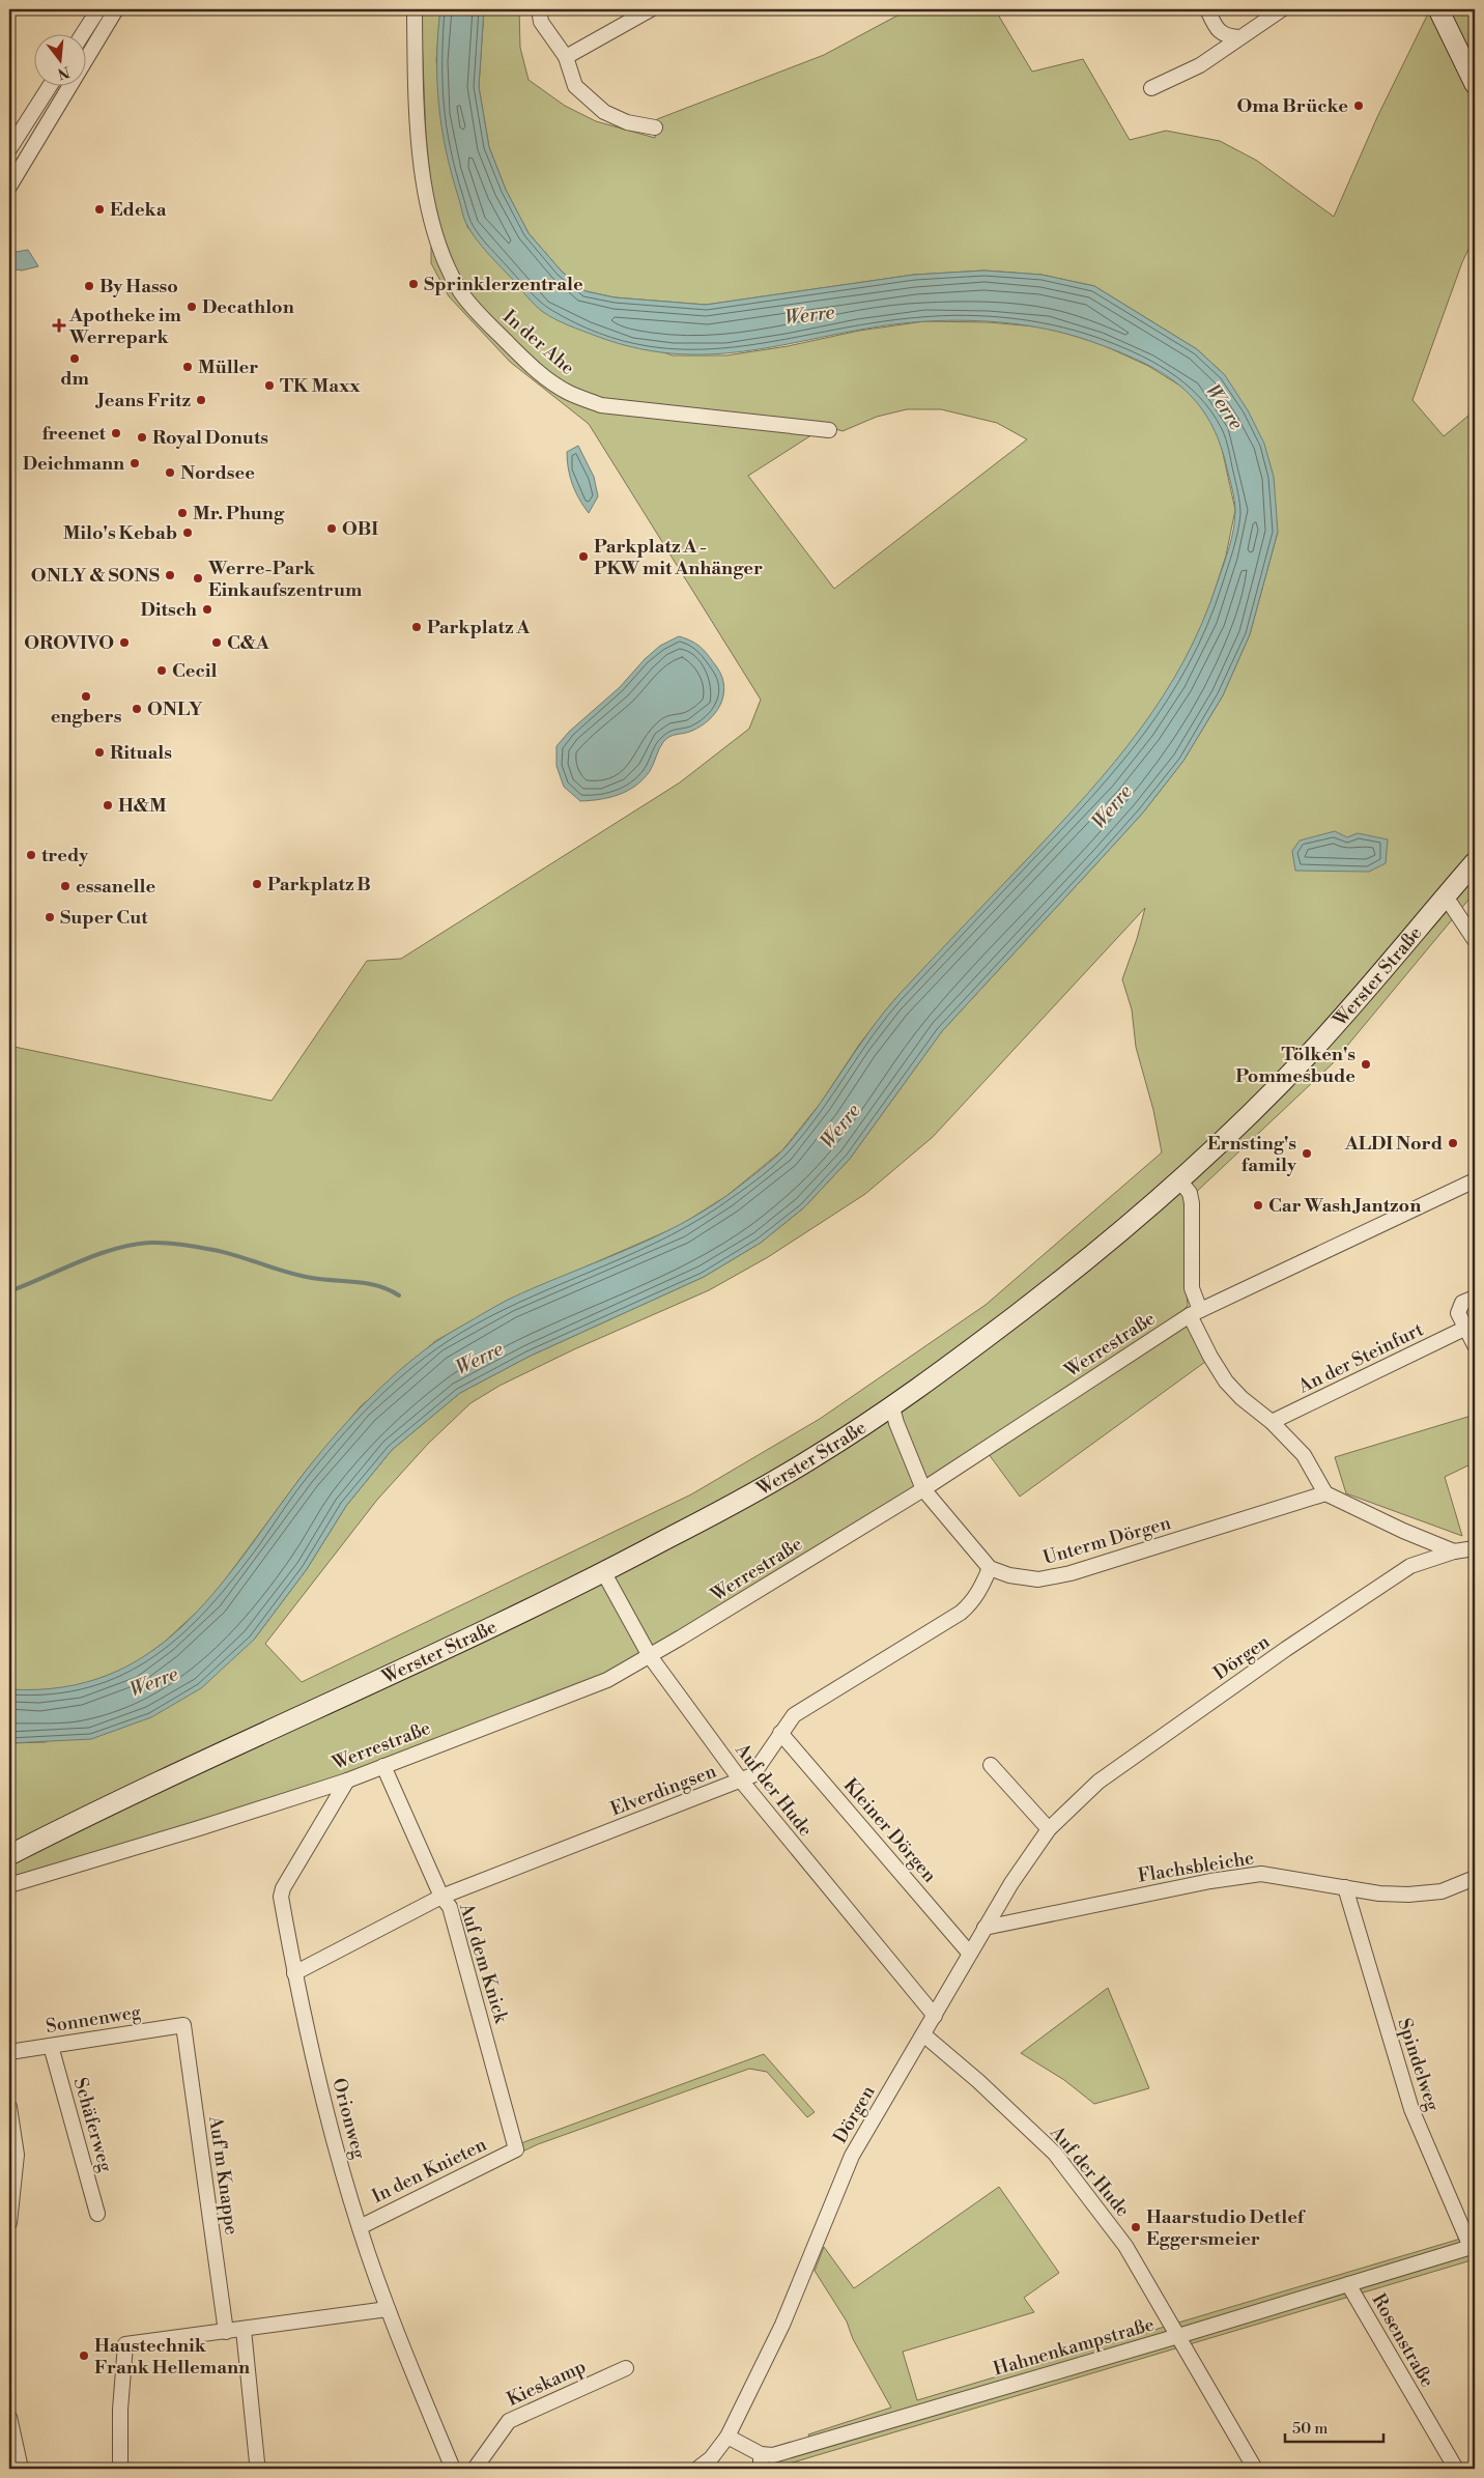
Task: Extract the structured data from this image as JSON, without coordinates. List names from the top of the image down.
{
  "streets": {
    "main road": ["Werster Straße"],
    "street": [
      "In der Ahe",
      "Werrestraße",
      "An der Steinfurt",
      "Unterm Dörgen",
      "Dörgen",
      "Elverdingsen",
      "Auf der Hude",
      "Kleiner Dörgen",
      "Flachsbleiche",
      "Auf dem Knick",
      "Sonnenweg",
      "Spindelweg",
      "Orionweg",
      "Schäferweg",
      "In den Knieten",
      "Auf'm Knappe",
      "Rosenstraße",
      "Hahnenkampstraße",
      "Kieskamp"
    ]
  },
  "crossings": [
    ["Werster Straße", "Auf der Hude"],
    ["Werrestraße", "Auf der Hude"],
    ["Werrestraße", "Auf dem Knick"],
    ["Werrestraße", "Orionweg"],
    ["Unterm Dörgen", "Elverdingsen"],
    ["Dörgen", "Auf der Hude"],
    ["Dörgen", "Kleiner Dörgen"],
    ["Dörgen", "Flachsbleiche"],
    ["Dörgen", "Hahnenkampstraße"],
    ["Elverdingsen", "Auf der Hude"],
    ["Elverdingsen", "Kleiner Dörgen"],
    ["Elverdingsen", "Auf dem Knick"],
    ["Elverdingsen", "Orionweg"],
    ["Auf der Hude", "Hahnenkampstraße"],
    ["Flachsbleiche", "Spindelweg"],
    ["Auf dem Knick", "In den Knieten"],
    ["Sonnenweg", "Schäferweg"],
    ["Sonnenweg", "Auf'm Knappe"],
    ["Spindelweg", "Hahnenkampstraße"],
    ["Orionweg", "In den Knieten"],
    ["Rosenstraße", "Hahnenkampstraße"]
  ],
  "water": ["Werre"],
  "places": {
    "other": [
      "Oma Brücke",
      "Edeka",
      "Sprinklerzentrale",
      "By Hasso",
      "Decathlon",
      "dm",
      "Müller",
      "TK Maxx",
      "Jeans Fritz",
      "freenet",
      "Royal Donuts",
      "Deichmann",
      "Nordsee",
      "Mr. Phung",
      "OBI",
      "Milo's Kebab",
      "Parkplatz A - PKW mit Anhänger",
      "ONLY & SONS",
      "Werre-Park Einkaufszentrum",
      "Ditsch",
      "Parkplatz A",
      "OROVIVO",
      "C&A",
      "Cecil",
      "engbers",
      "ONLY",
      "Rituals",
      "H&M",
      "tredy",
      "Parkplatz B",
      "essanelle",
      "Super Cut",
      "Tölken's Pommesbude",
      "ALDI Nord",
      "Ernsting's family",
      "Car Wash Jantzon",
      "Haarstudio Detlef Eggersmeier",
      "Haustechnik Frank Hellemann"
    ],
    "health": ["Apotheke im Werrepark"]
  },
  "scale_bar": "50 m",
  "north": "bottom"
}
